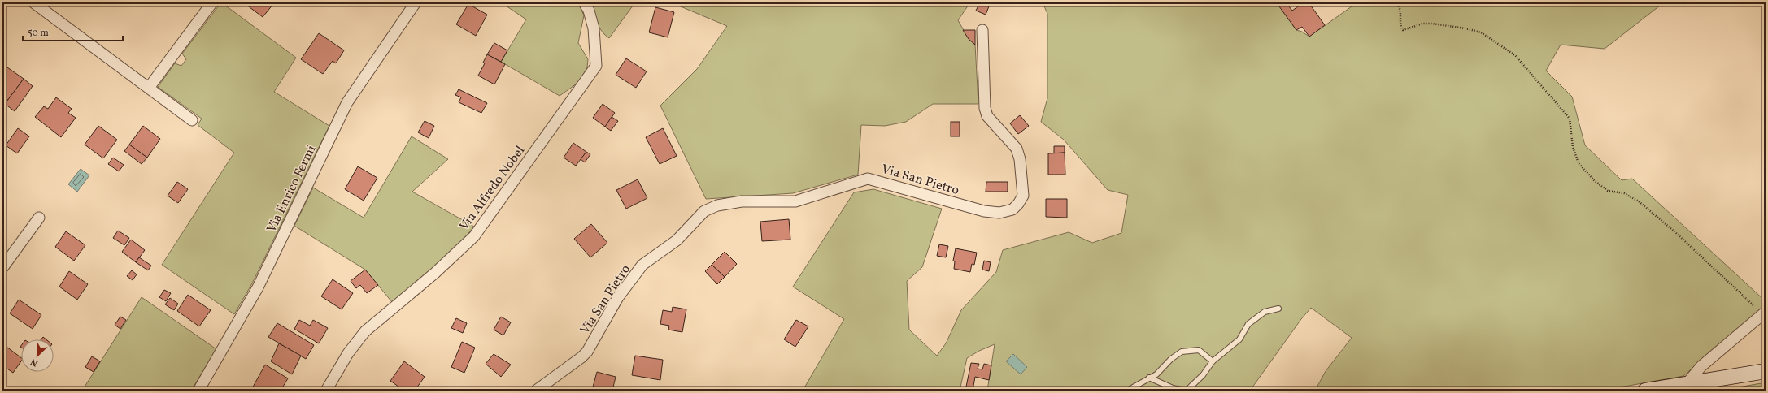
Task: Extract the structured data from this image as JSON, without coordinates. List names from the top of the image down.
{
  "streets": {
    "street": ["Via San Pietro", "Via Alfredo Nobel", "Via Enrico Fermi"]
  },
  "scale_bar": "50 m",
  "north": "bottom left"
}
